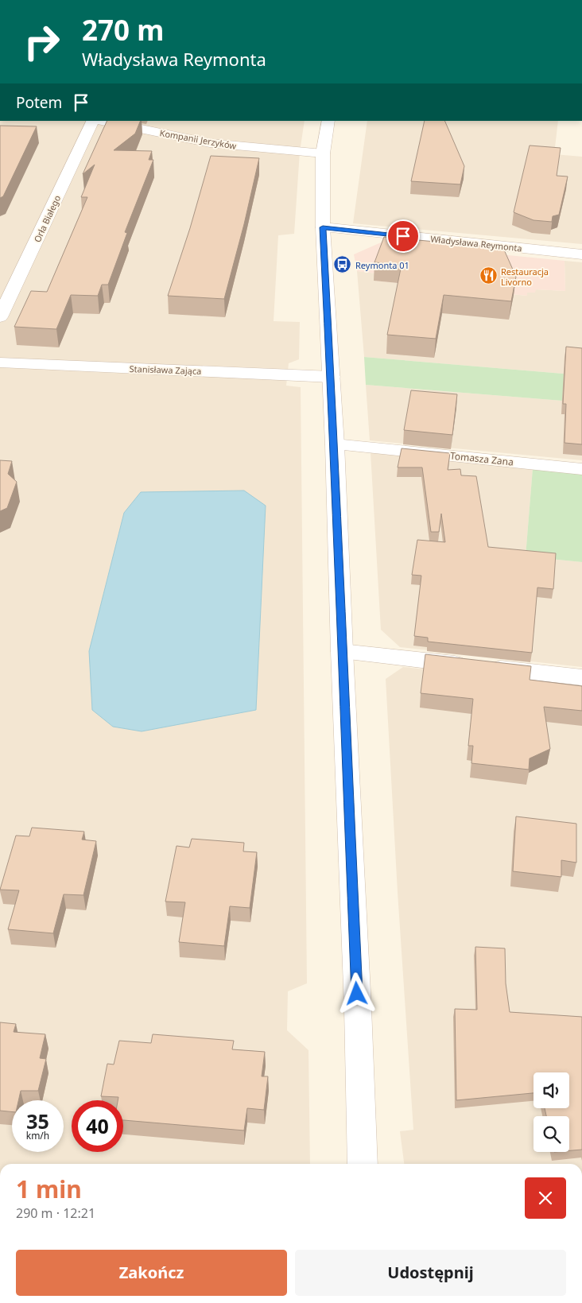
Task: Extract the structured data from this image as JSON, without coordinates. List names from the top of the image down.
{
  "streets": {
    "street": [
      "Kompanii Jerzyków",
      "Orła Białego",
      "Władysława Reymonta",
      "Stanisława Zająca",
      "Tomasza Zana"
    ]
  },
  "places": {
    "bus stop": ["Reymonta 01"],
    "restaurant": ["Restauracja Livorno"]
  },
  "page": {
    "turn": ["270 m", "Władysława Reymonta"],
    "then": "Potem",
    "speed": "35 km/h",
    "limit": "40",
    "heading": ["1 min", "290 m · 12:21"],
    "buttons": ["Zakończ", "Udostępnij"]
  }
}
